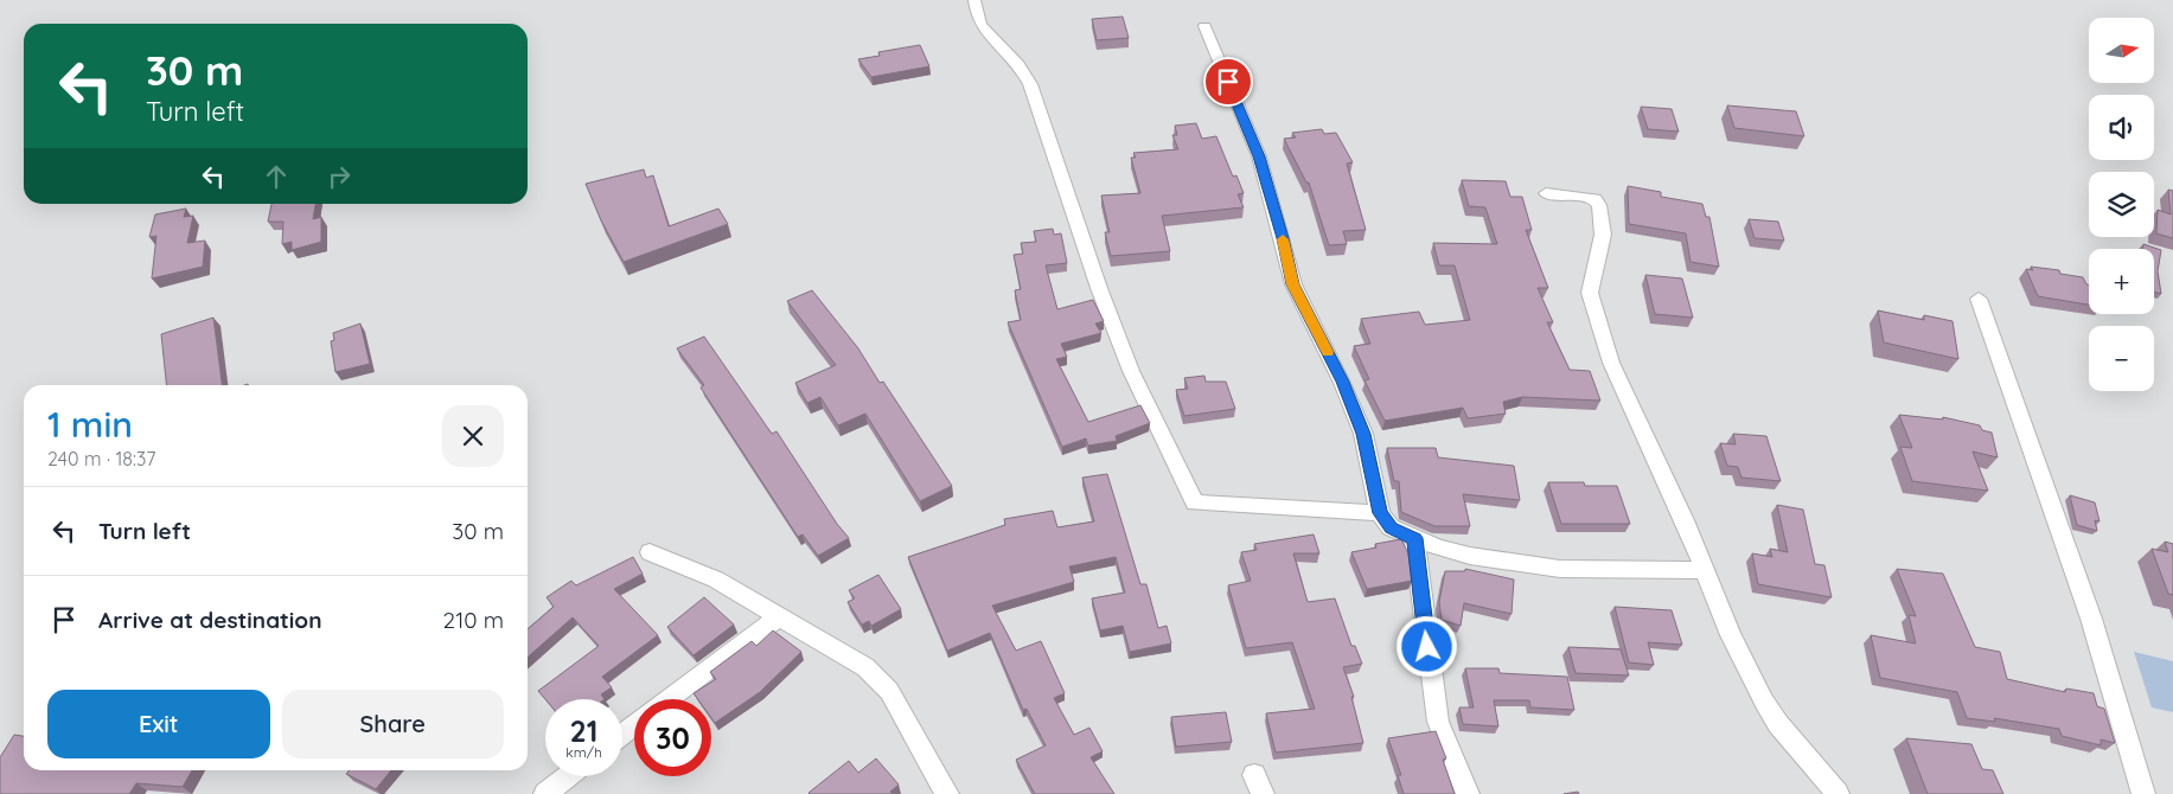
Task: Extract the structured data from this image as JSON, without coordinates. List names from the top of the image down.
{
  "north": "right",
  "page": {
    "map_buttons": ["+", "−"],
    "turn": ["30 m", "Turn left"],
    "heading": ["1 min", "240 m · 18:37"],
    "list": [
      {
        "name": "Turn left",
        "value": "30 m"
      },
      {
        "name": "Arrive at destination",
        "value": "210 m"
      }
    ],
    "buttons": ["Exit", "Share"],
    "speed": "21 km/h",
    "limit": "30"
  }
}
